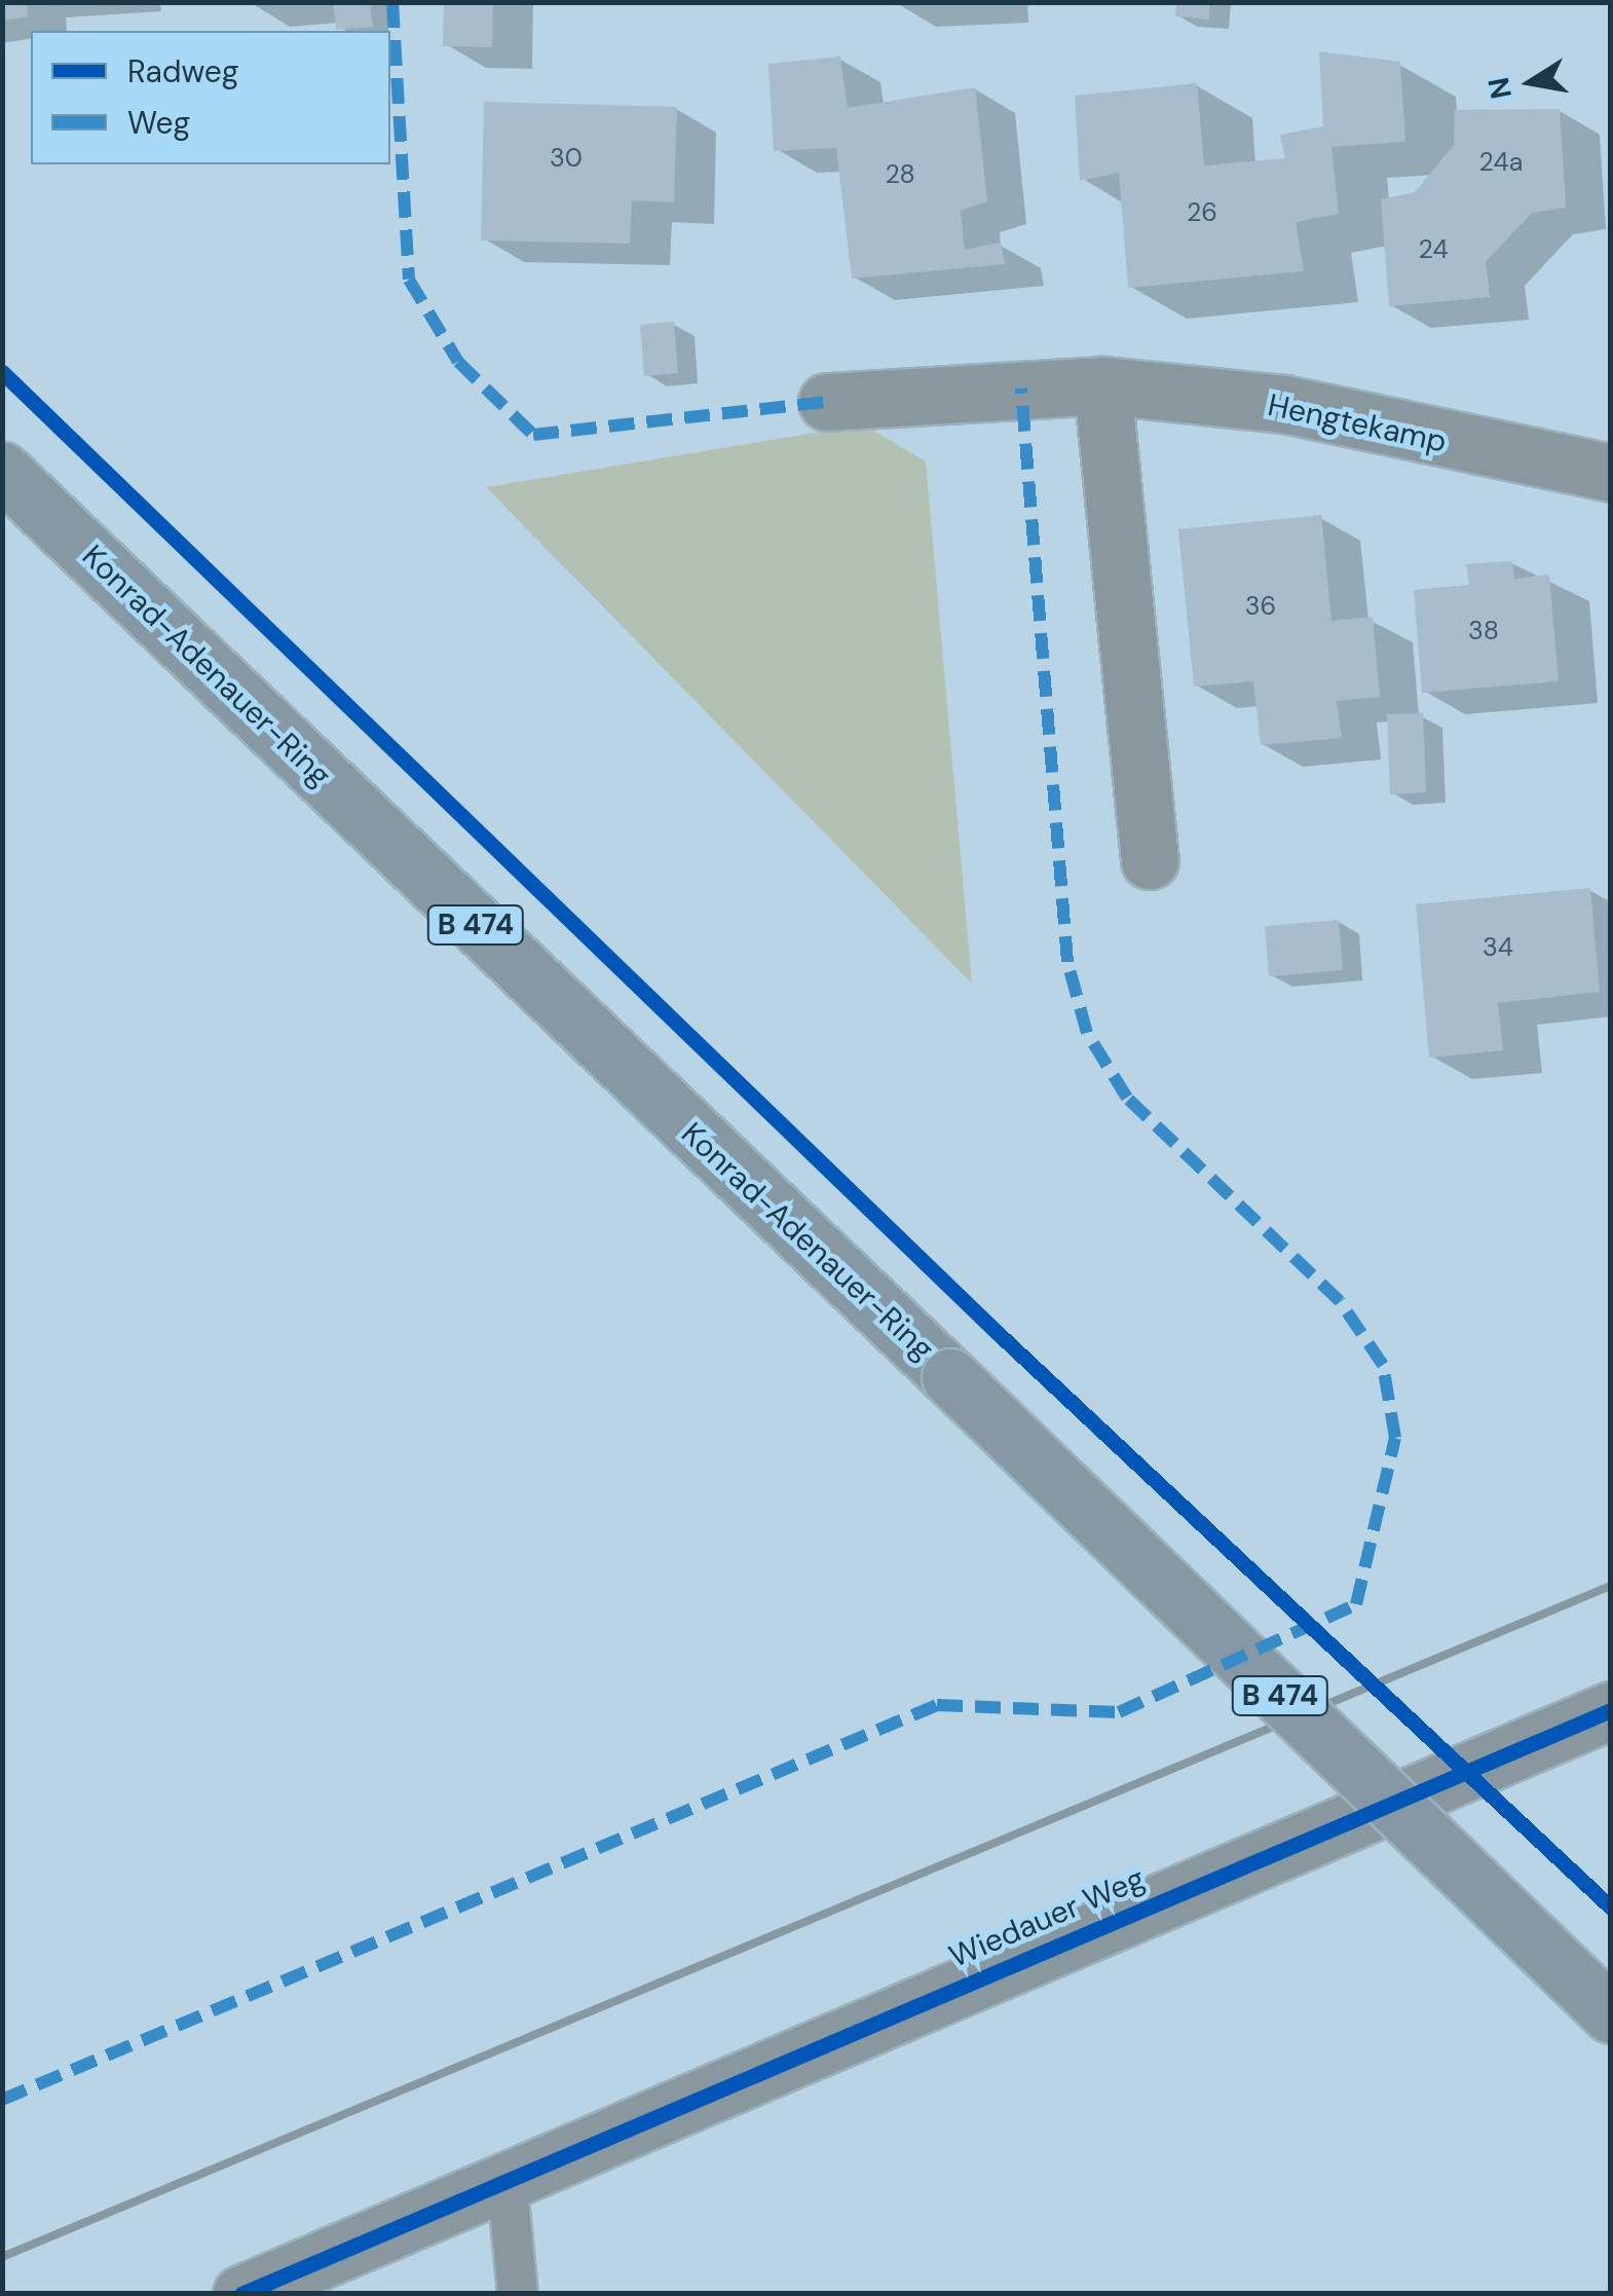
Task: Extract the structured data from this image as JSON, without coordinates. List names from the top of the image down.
{
  "streets": {
    "main road": ["Konrad-Adenauer-Ring", "B 474"],
    "street": ["Hengtekamp", "Wiedauer Weg"]
  },
  "house_numbers": [
    "30",
    "24a",
    "28",
    "26",
    "24",
    "36",
    "38",
    "34"
  ],
  "legend": ["Radweg", "Weg"],
  "north": "left"
}
